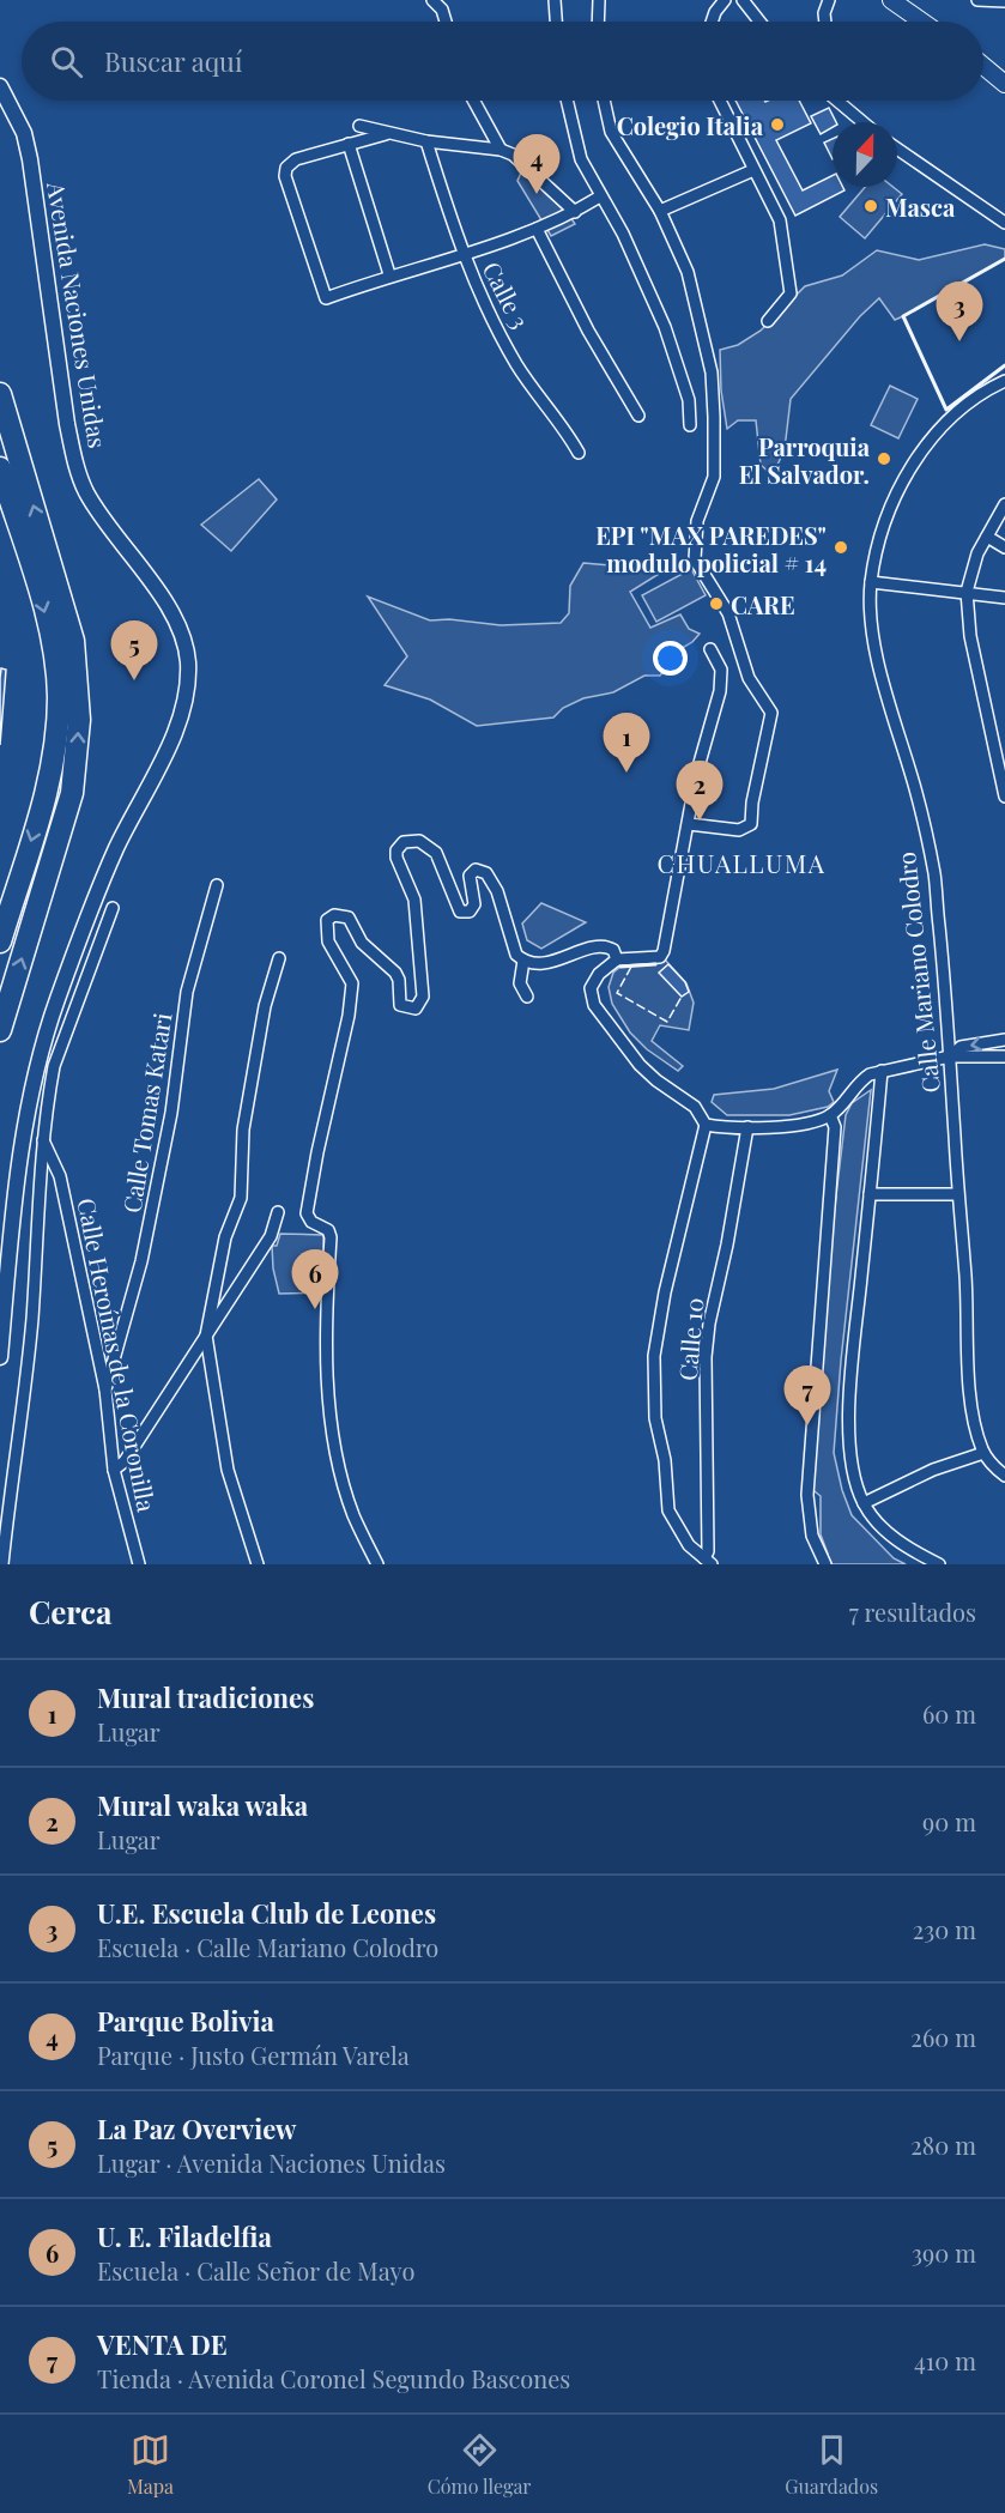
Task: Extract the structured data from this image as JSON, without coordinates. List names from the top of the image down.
{
  "streets": {
    "street": [
      "Calle 3",
      "Avenida Naciones Unidas",
      "Calle Mariano Colodro",
      "Calle Tomas Katari",
      "Calle 10",
      "Calle Heroínas de la Coronilla"
    ]
  },
  "crossings": [
    ["Calle Tomas Katari", "Calle Heroínas de la Coronilla"]
  ],
  "districts": ["CHUALLUMA"],
  "places": [
    "Colegio Italia",
    "Masca",
    "Parroquia El Salvador.",
    "EPI \"MAX PAREDES\" modulo policial # 14",
    "CARE"
  ],
  "north": "top",
  "page": {
    "search": "Buscar aquí",
    "pins": [
      "4",
      "3",
      "5",
      "1",
      "2",
      "6",
      "7"
    ],
    "heading": ["Cerca", "7 resultados"],
    "list": [
      {
        "mark": "1",
        "name": "Mural tradiciones",
        "note": "Lugar",
        "value": "60 m"
      },
      {
        "mark": "2",
        "name": "Mural waka waka",
        "note": "Lugar",
        "value": "90 m"
      },
      {
        "mark": "3",
        "name": "U.E. Escuela Club de Leones",
        "note": "Escuela · Calle Mariano Colodro",
        "value": "230 m"
      },
      {
        "mark": "4",
        "name": "Parque Bolivia",
        "note": "Parque · Justo Germán Varela",
        "value": "260 m"
      },
      {
        "mark": "5",
        "name": "La Paz Overview",
        "note": "Lugar · Avenida Naciones Unidas",
        "value": "280 m"
      },
      {
        "mark": "6",
        "name": "U. E. Filadelfia",
        "note": "Escuela · Calle Señor de Mayo",
        "value": "390 m"
      },
      {
        "mark": "7",
        "name": "VENTA DE",
        "note": "Tienda · Avenida Coronel Segundo Bascones",
        "value": "410 m"
      }
    ],
    "nav": ["Mapa", "Cómo llegar", "Guardados"]
  }
}
